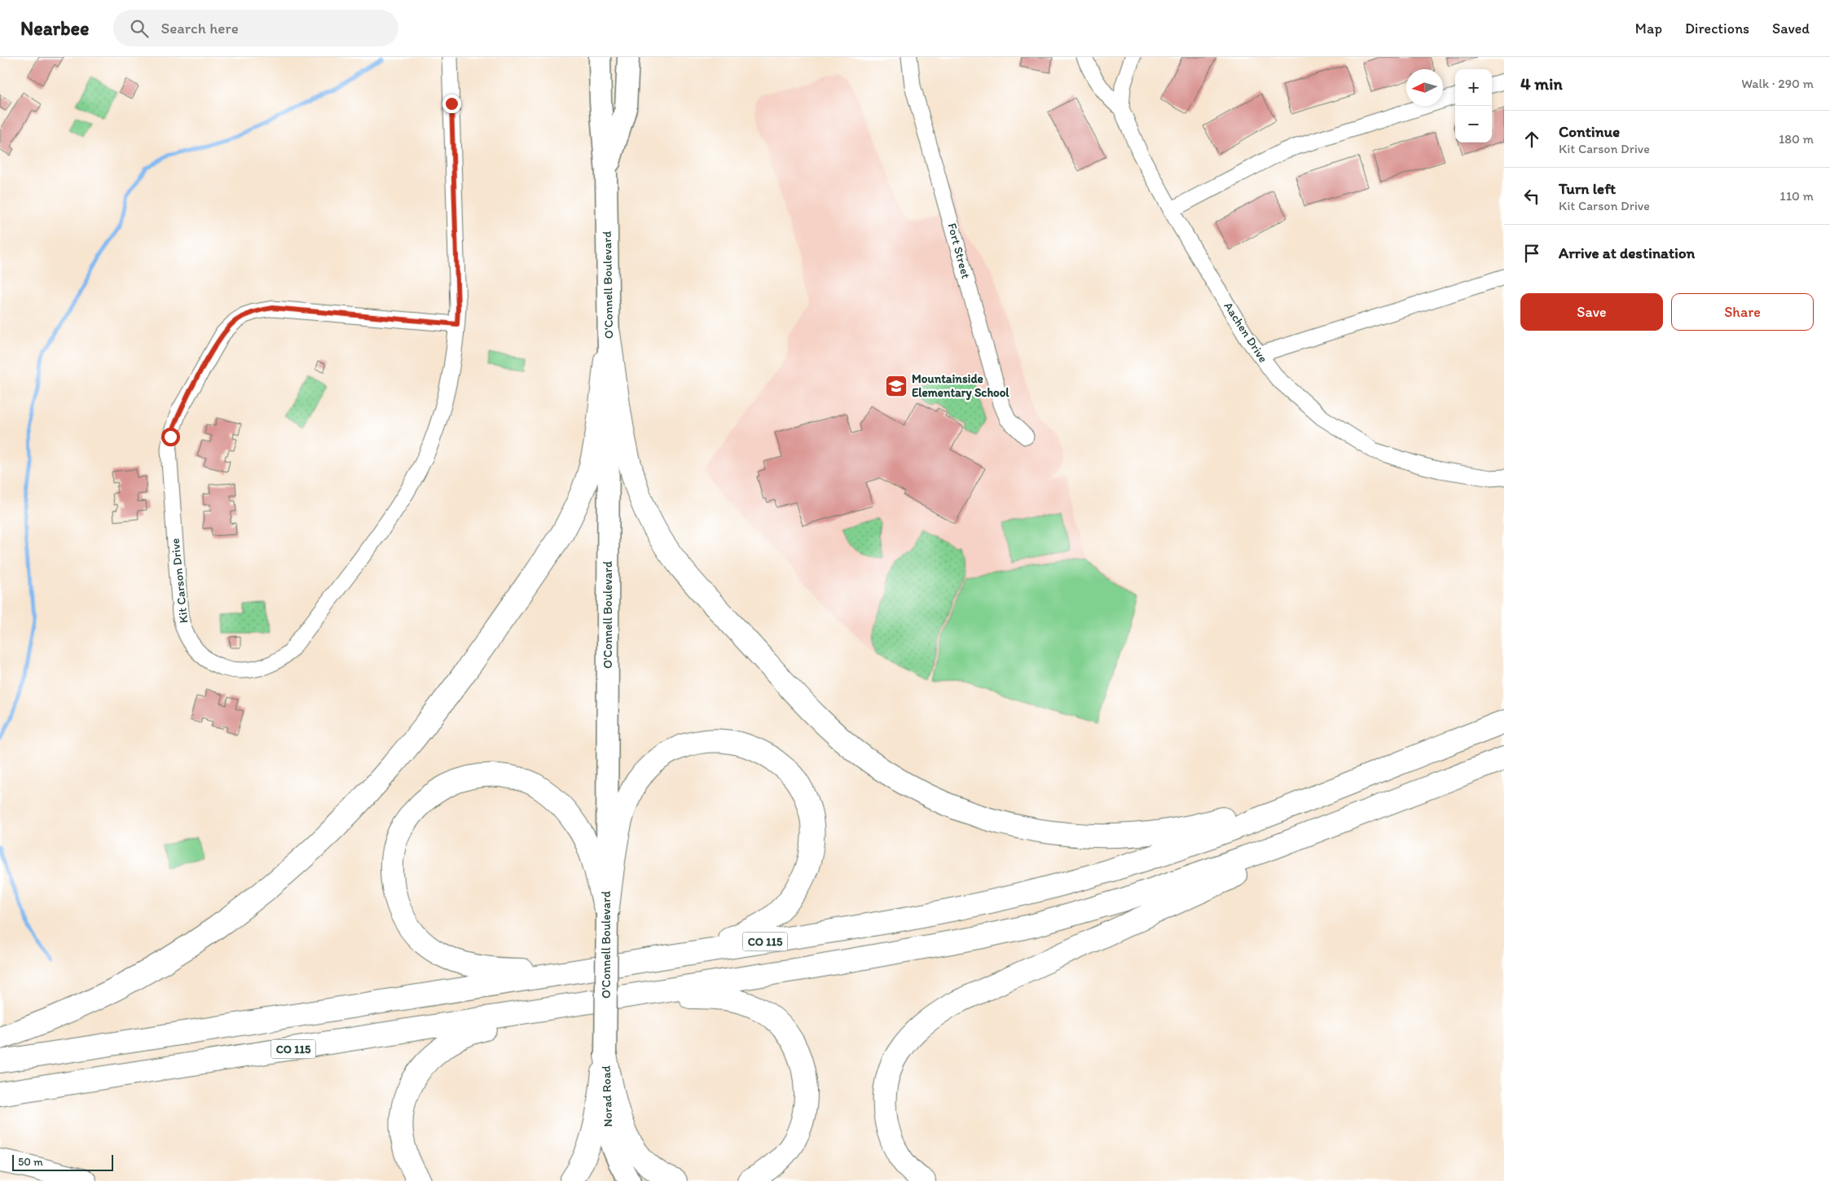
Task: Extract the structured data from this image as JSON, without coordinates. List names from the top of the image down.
{
  "streets": {
    "highway": ["CO 115"],
    "main road": ["O'Connell Boulevard", "Norad Road"],
    "street": ["Fort Street", "Aachen Drive", "Kit Carson Drive"]
  },
  "crossings": [
    ["O'Connell Boulevard", "Norad Road"]
  ],
  "places": {
    "school or university": ["Mountainside Elementary School"]
  },
  "scale_bar": "50 m",
  "north": "left",
  "page": {
    "header": "Nearbee",
    "search": "Search here",
    "nav": ["Map", "Directions", "Saved"],
    "heading": ["4 min", "Walk · 290 m"],
    "map_buttons": ["+", "−"],
    "list": [
      ["Continue", "Kit Carson Drive", "180 m"],
      ["Turn left", "Kit Carson Drive", "110 m"],
      "Arrive at destination"
    ],
    "buttons": ["Save", "Share"],
    "scale": "50 m"
  }
}
